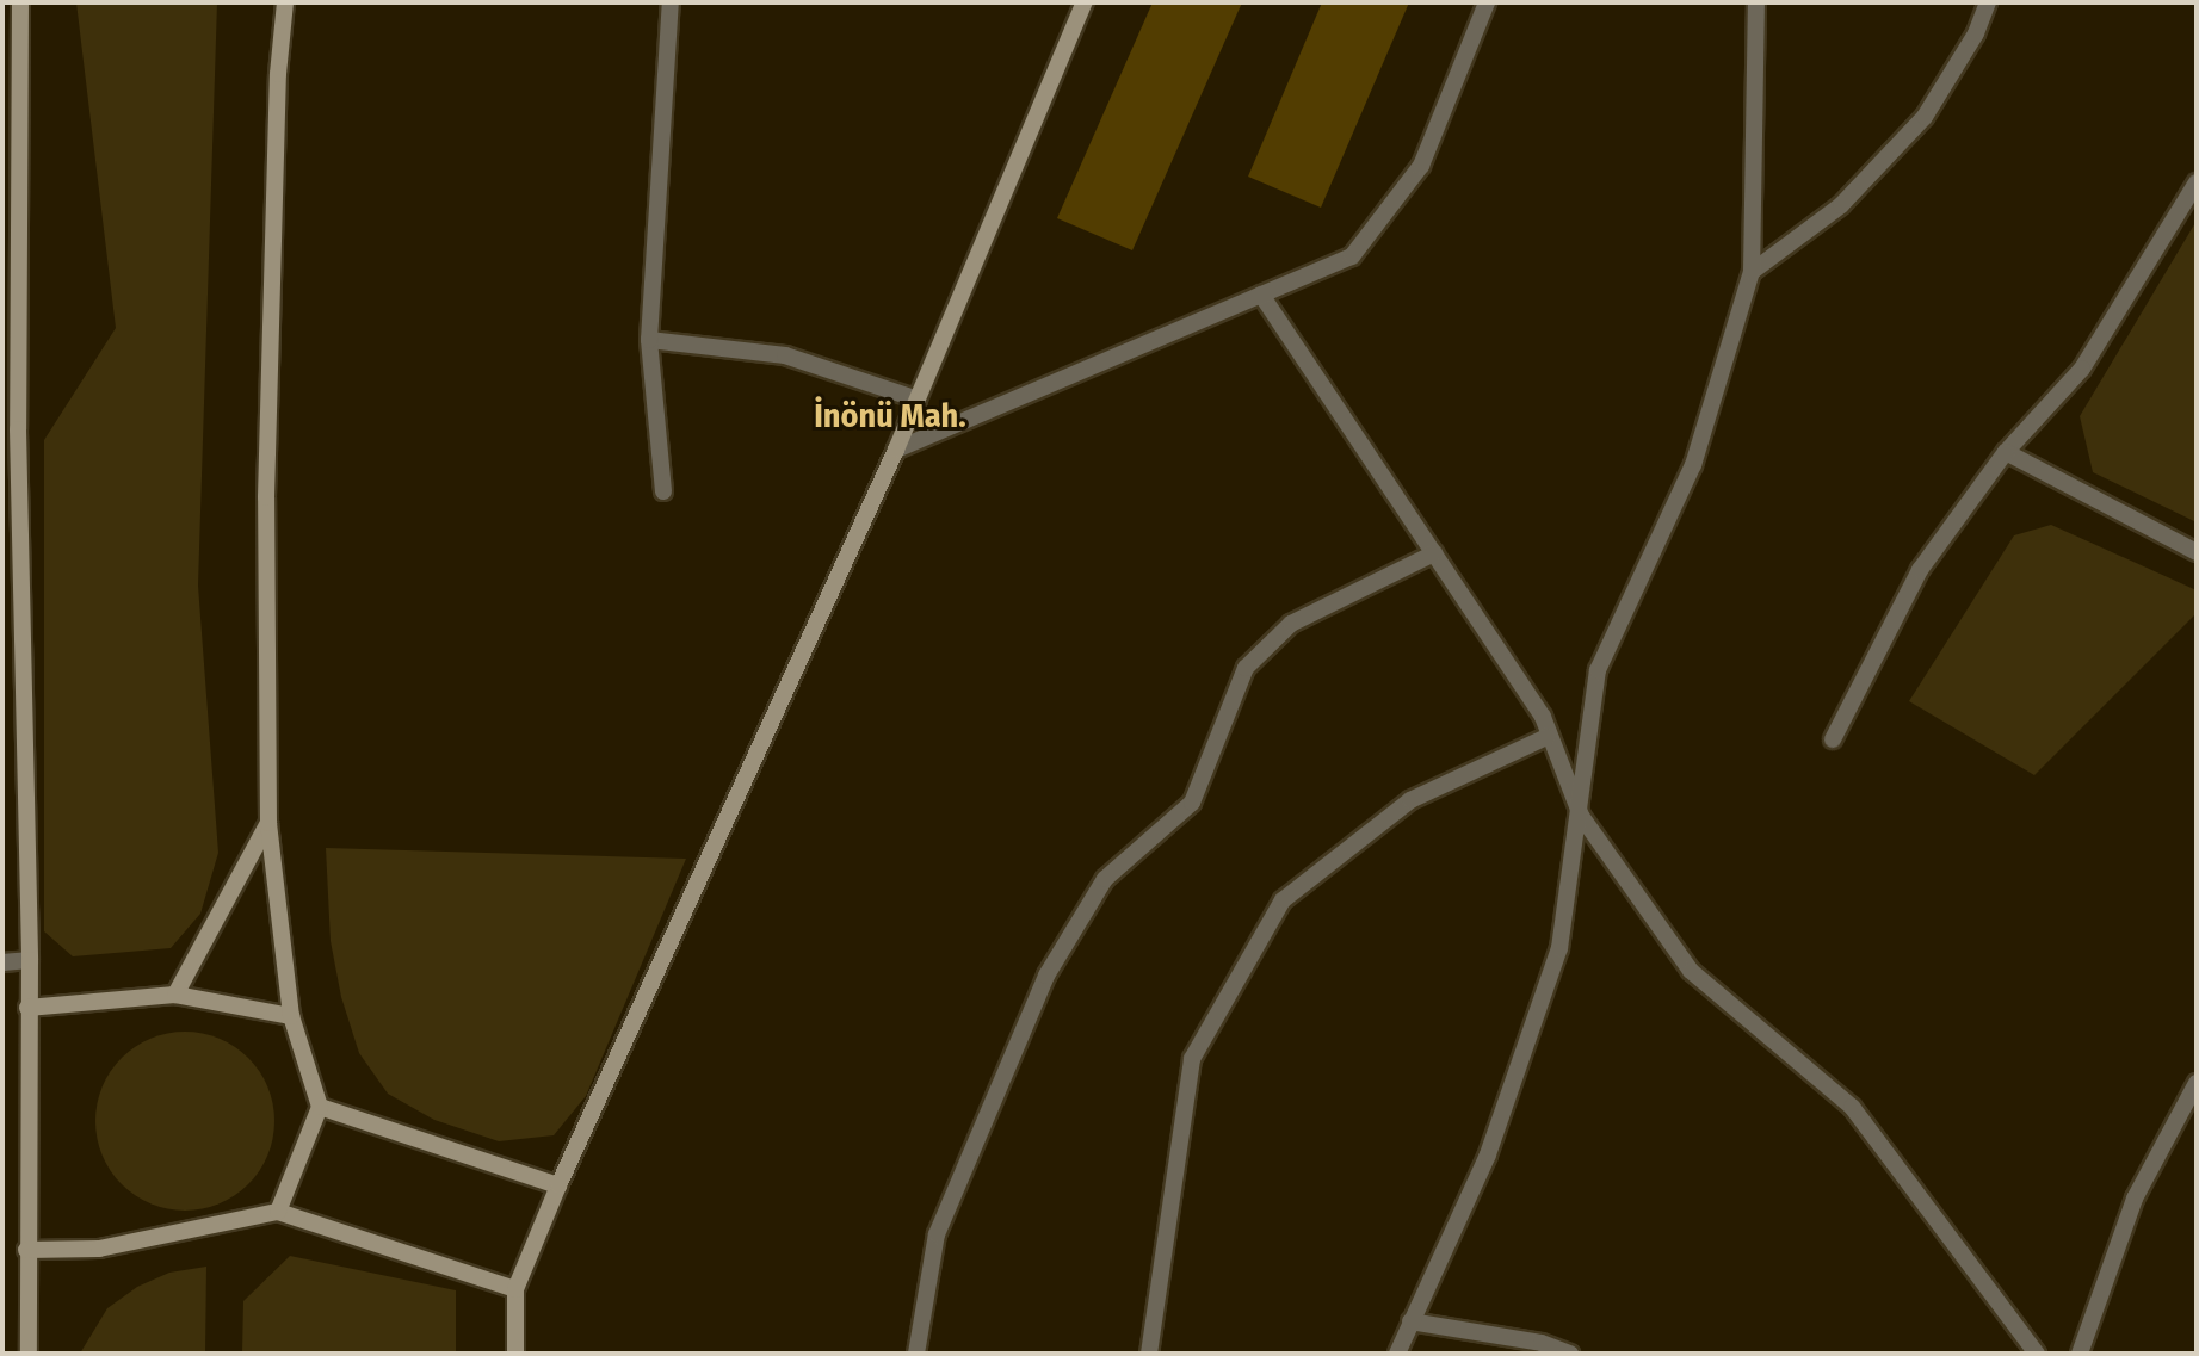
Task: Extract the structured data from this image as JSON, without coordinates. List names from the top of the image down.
{
  "districts": ["İnönü Mah."]
}
